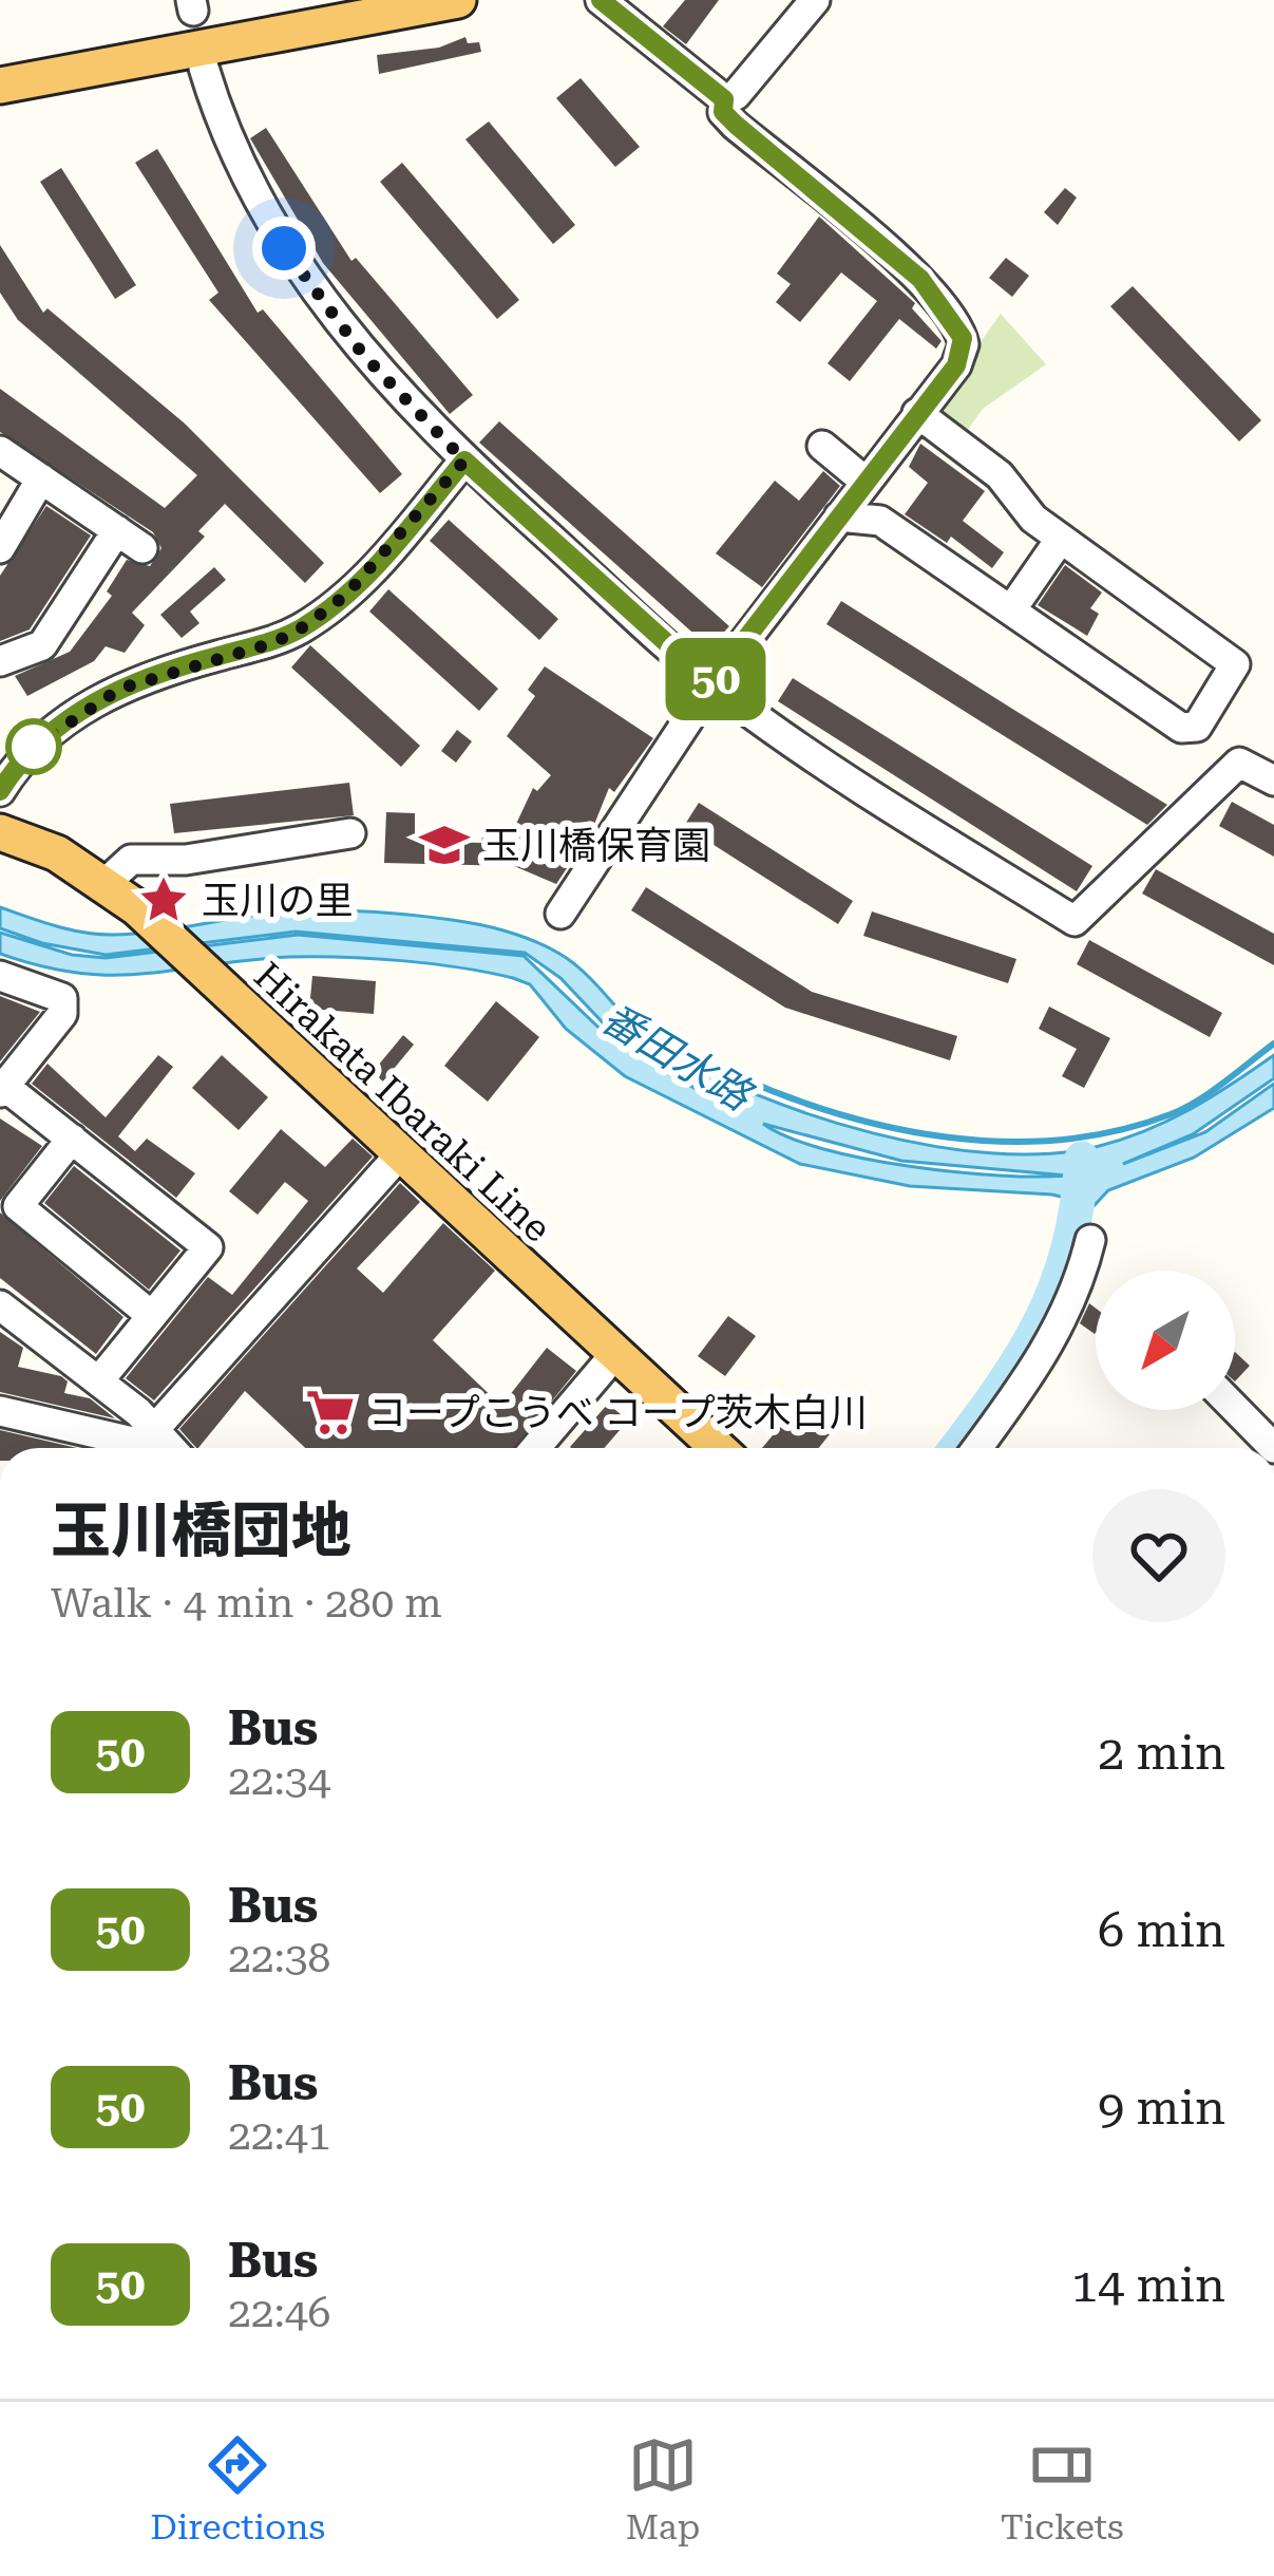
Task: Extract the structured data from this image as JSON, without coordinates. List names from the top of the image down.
{
  "streets": {
    "main road": ["Hirakata Ibaraki Line"]
  },
  "water": ["番田水路"],
  "places": {
    "school or university": ["玉川橋保育園"],
    "place": ["玉川の里"],
    "supermarket": ["コープこうべ コープ茨木白川"]
  },
  "lines": ["bus line 50"],
  "north": "bottom left",
  "page": {
    "on_map": "50",
    "heading": ["玉川橋団地", "Walk · 4 min · 280 m"],
    "list": [
      {
        "mark": "50",
        "name": "Bus",
        "note": "22:34",
        "value": "2 min"
      },
      {
        "mark": "50",
        "name": "Bus",
        "note": "22:38",
        "value": "6 min"
      },
      {
        "mark": "50",
        "name": "Bus",
        "note": "22:41",
        "value": "9 min"
      },
      {
        "mark": "50",
        "name": "Bus",
        "note": "22:46",
        "value": "14 min"
      }
    ],
    "tabs": ["Directions", "Map", "Tickets"]
  }
}
